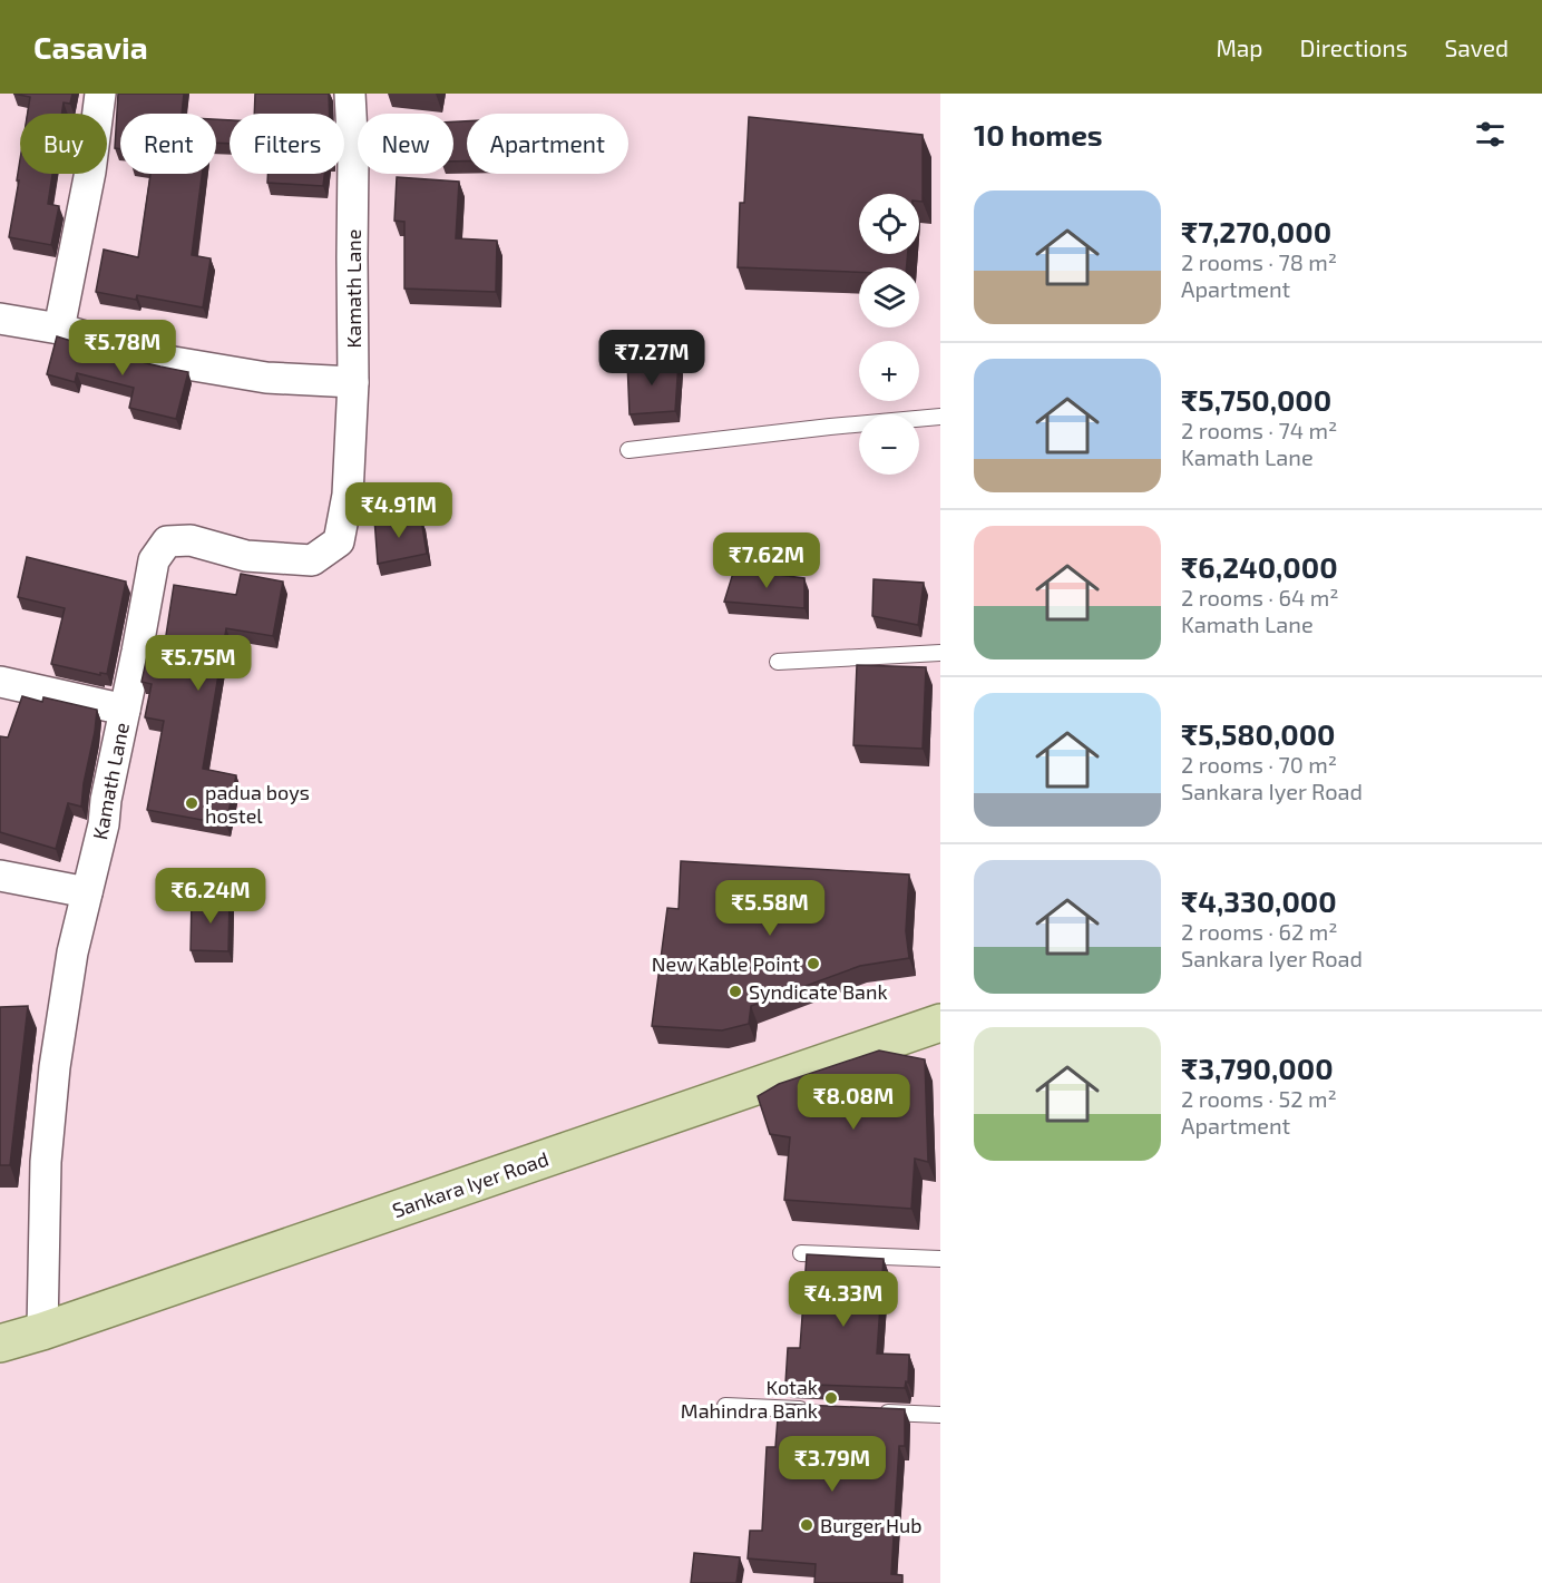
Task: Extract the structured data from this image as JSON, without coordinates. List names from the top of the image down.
{
  "streets": {
    "main road": ["Sankara Iyer Road"],
    "street": ["Kamath Lane"]
  },
  "crossings": [
    ["Kamath Lane", "Sankara Iyer Road"]
  ],
  "places": [
    "padua boys hostel",
    "New Kable Point",
    "Syndicate Bank",
    "Kotak Mahindra Bank",
    "Burger Hub"
  ],
  "page": {
    "header": "Casavia",
    "nav": ["Map", "Directions", "Saved"],
    "heading": "10 homes",
    "chip": [
      "Buy",
      "Rent",
      "Filters",
      "New",
      "Apartment"
    ],
    "list": [
      {
        "name": "₹7,270,000",
        "note": "2 rooms · 78 m² · Apartment"
      },
      {
        "name": "₹5,750,000",
        "note": "2 rooms · 74 m² · Kamath Lane"
      },
      {
        "name": "₹6,240,000",
        "note": "2 rooms · 64 m² · Kamath Lane"
      },
      {
        "name": "₹5,580,000",
        "note": "2 rooms · 70 m² · Sankara Iyer Road"
      },
      {
        "name": "₹4,330,000",
        "note": "2 rooms · 62 m² · Sankara Iyer Road"
      },
      {
        "name": "₹3,790,000",
        "note": "2 rooms · 52 m² · Apartment"
      }
    ],
    "map_buttons": ["+", "−"],
    "price": [
      "₹5.78M",
      "₹7.27M",
      "₹4.91M",
      "₹7.62M",
      "₹5.75M",
      "₹6.24M",
      "₹5.58M",
      "₹8.08M",
      "₹4.33M",
      "₹3.79M"
    ]
  }
}
